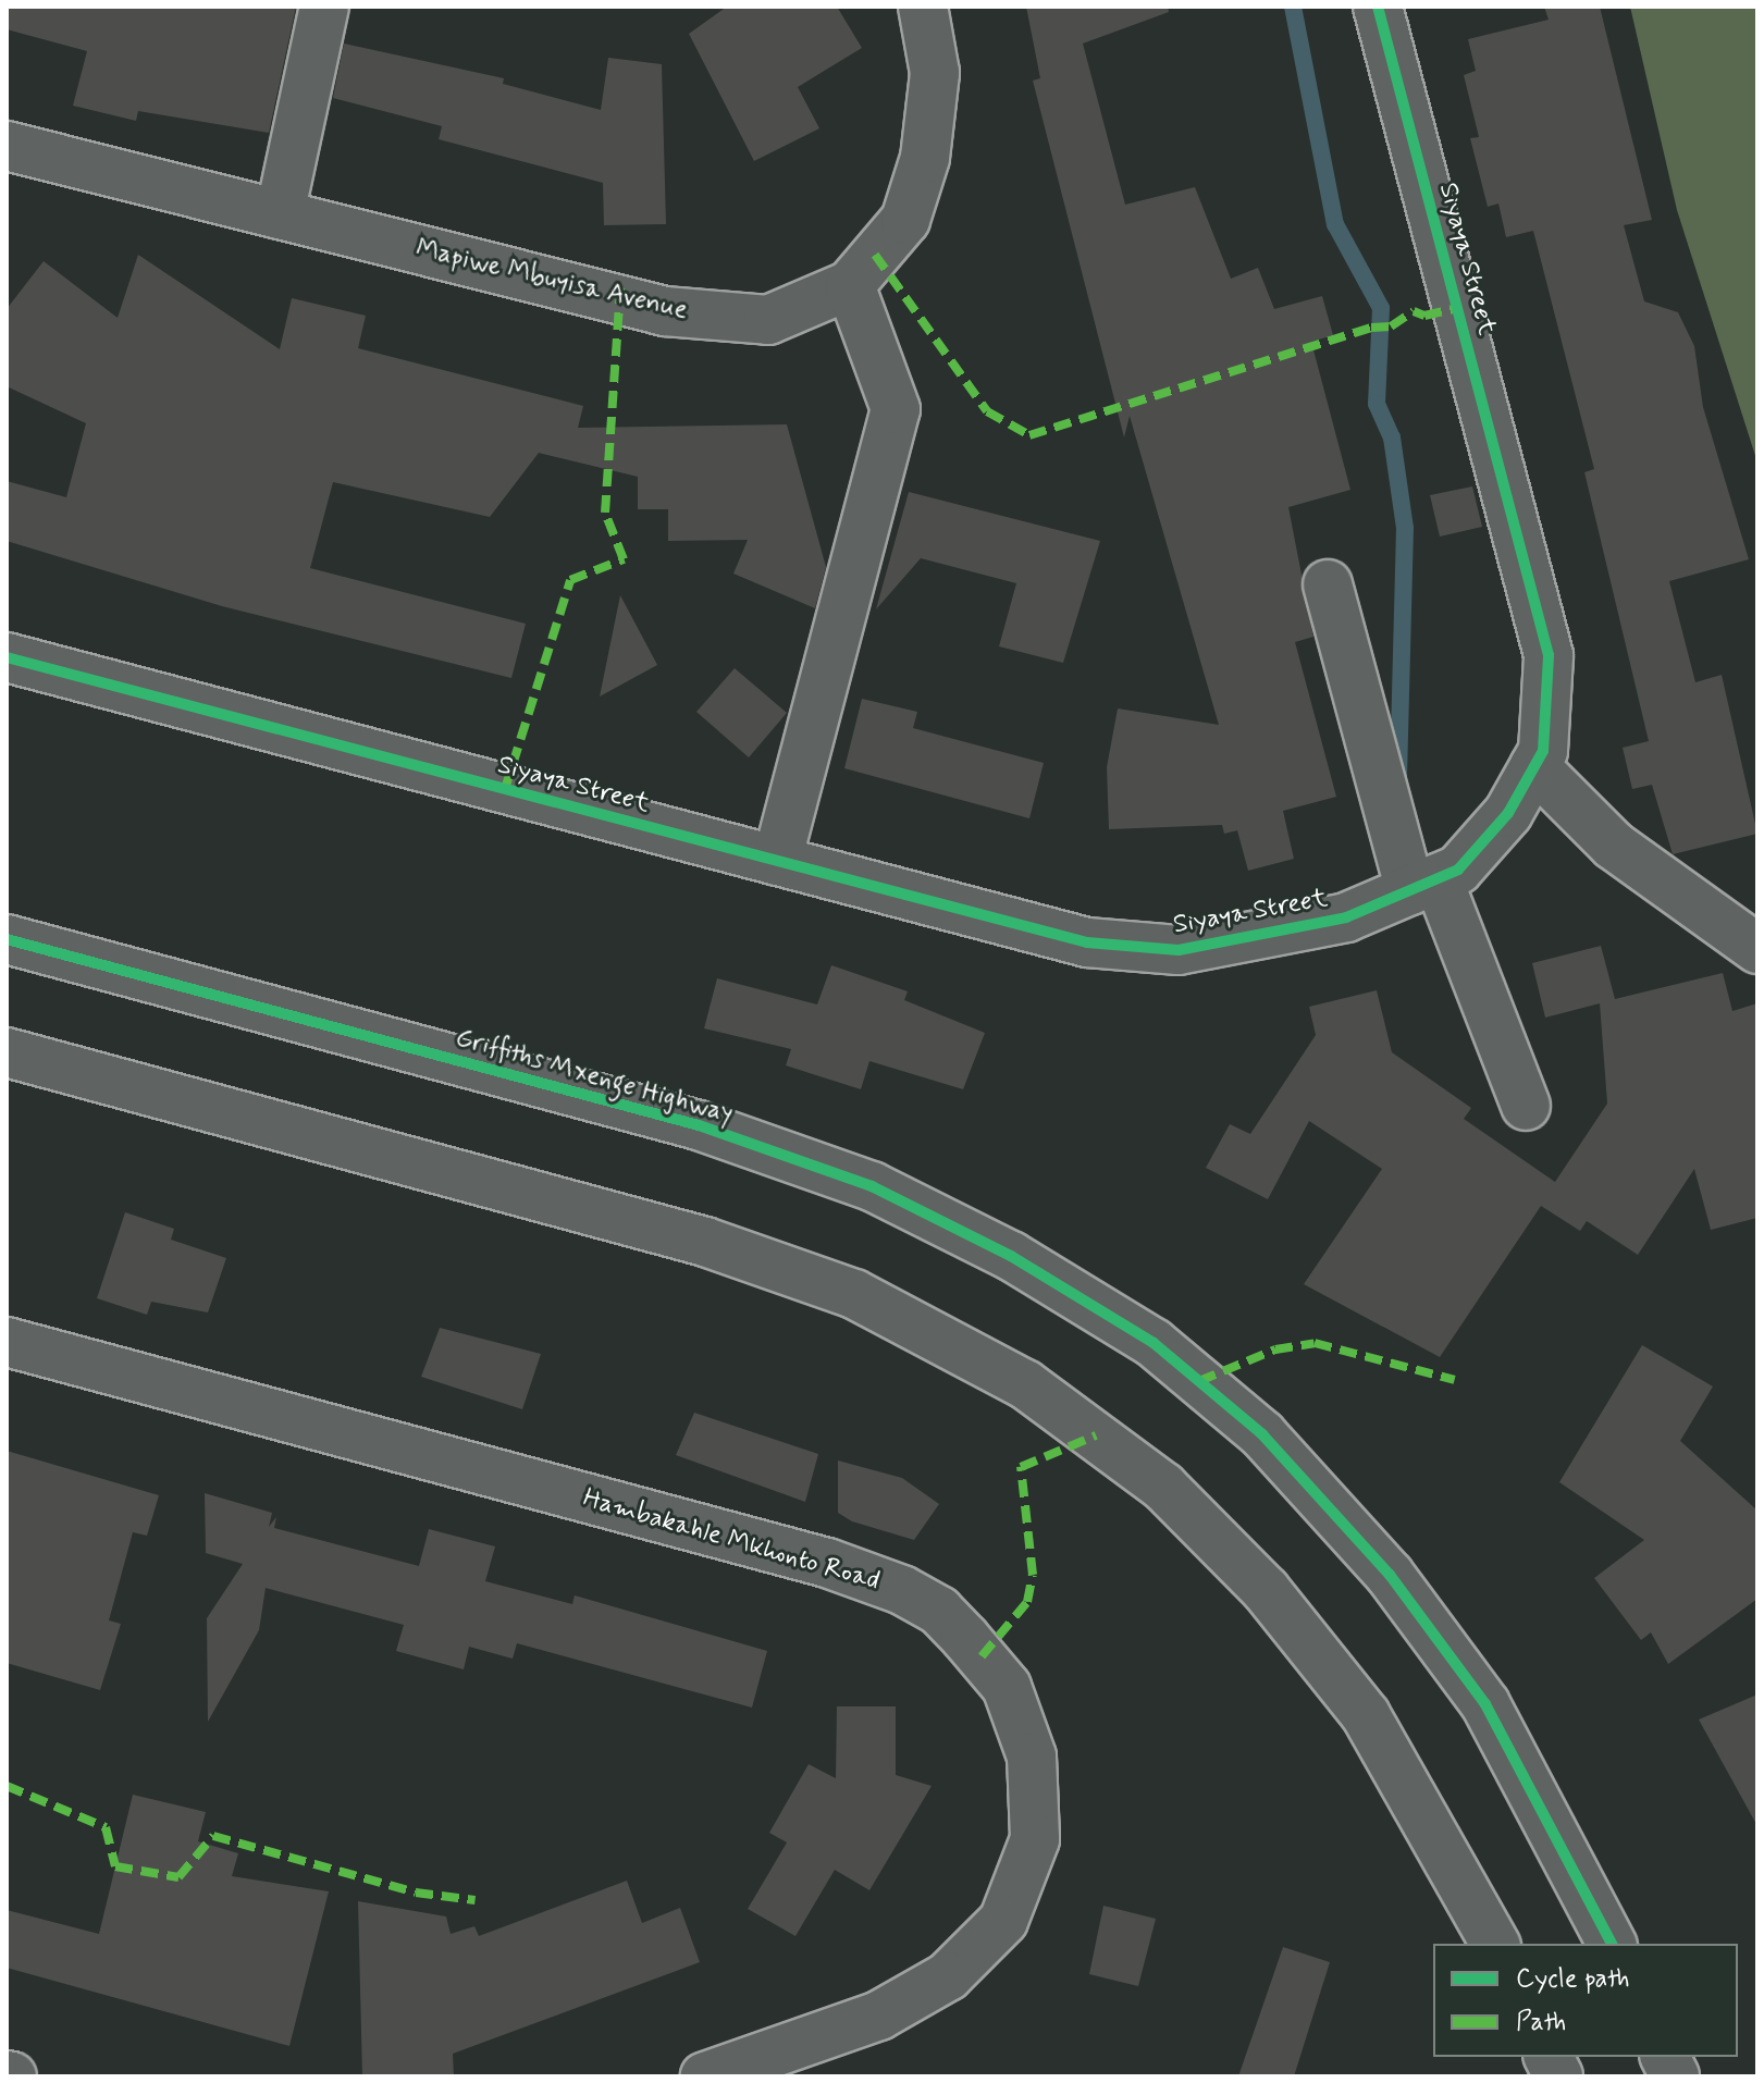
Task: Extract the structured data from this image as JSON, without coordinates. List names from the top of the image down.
{
  "streets": {
    "street": [
      "Siyaya Street",
      "Mapiwe Mbuyisa Avenue",
      "Griffiths Mxenge Highway",
      "Hambakahle Mkhonto Road"
    ]
  },
  "legend": ["Cycle path", "Path"]
}
